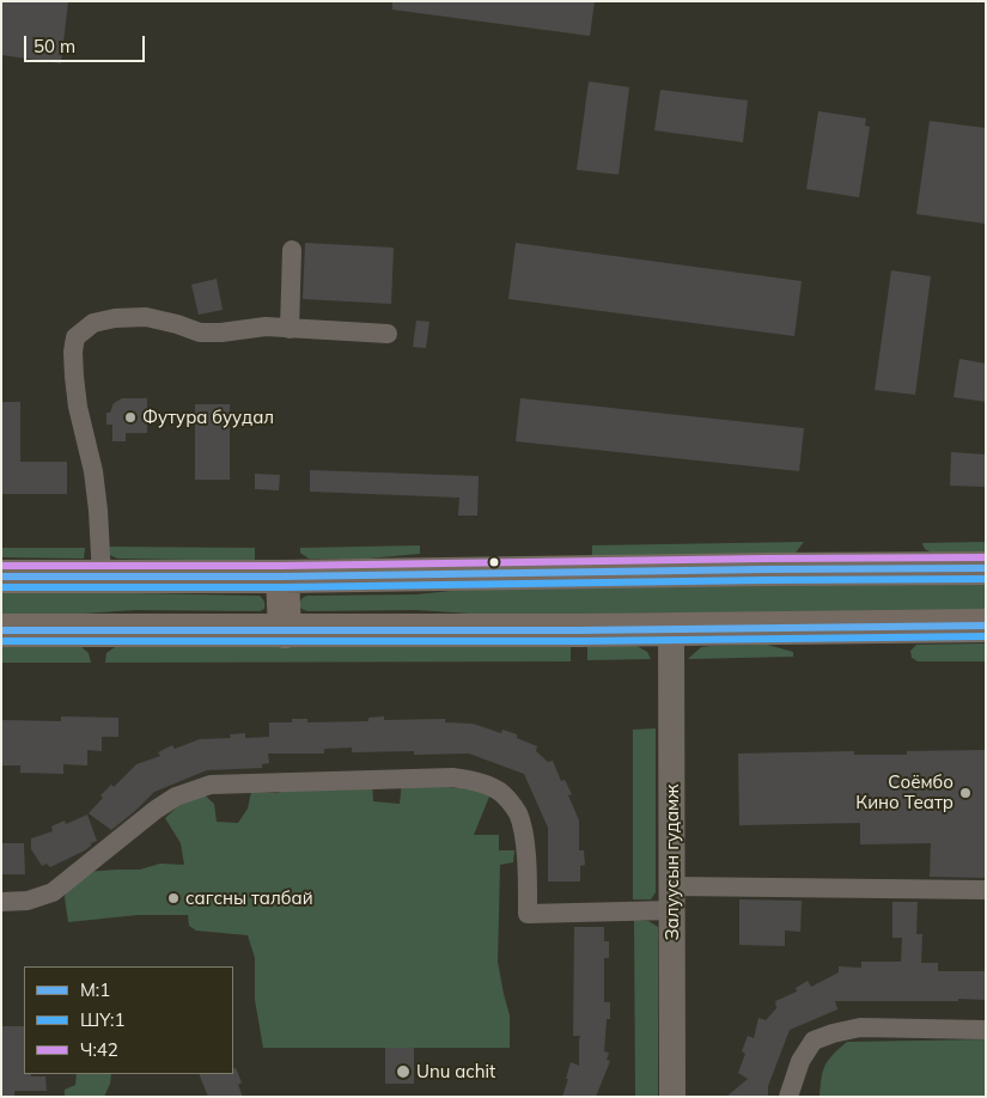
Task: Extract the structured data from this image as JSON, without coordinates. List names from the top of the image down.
{
  "streets": {
    "street": ["Залуусын гудамж"]
  },
  "places": [
    "Футура буудал",
    "Соёмбо Кино Театр",
    "сагсны талбай",
    "Unu achit"
  ],
  "lines": ["transit line Ч:42", "transit line М:1", "transit line ШҮ:1"],
  "legend": ["М:1", "ШҮ:1", "Ч:42"],
  "scale_bar": "50 m"
}
